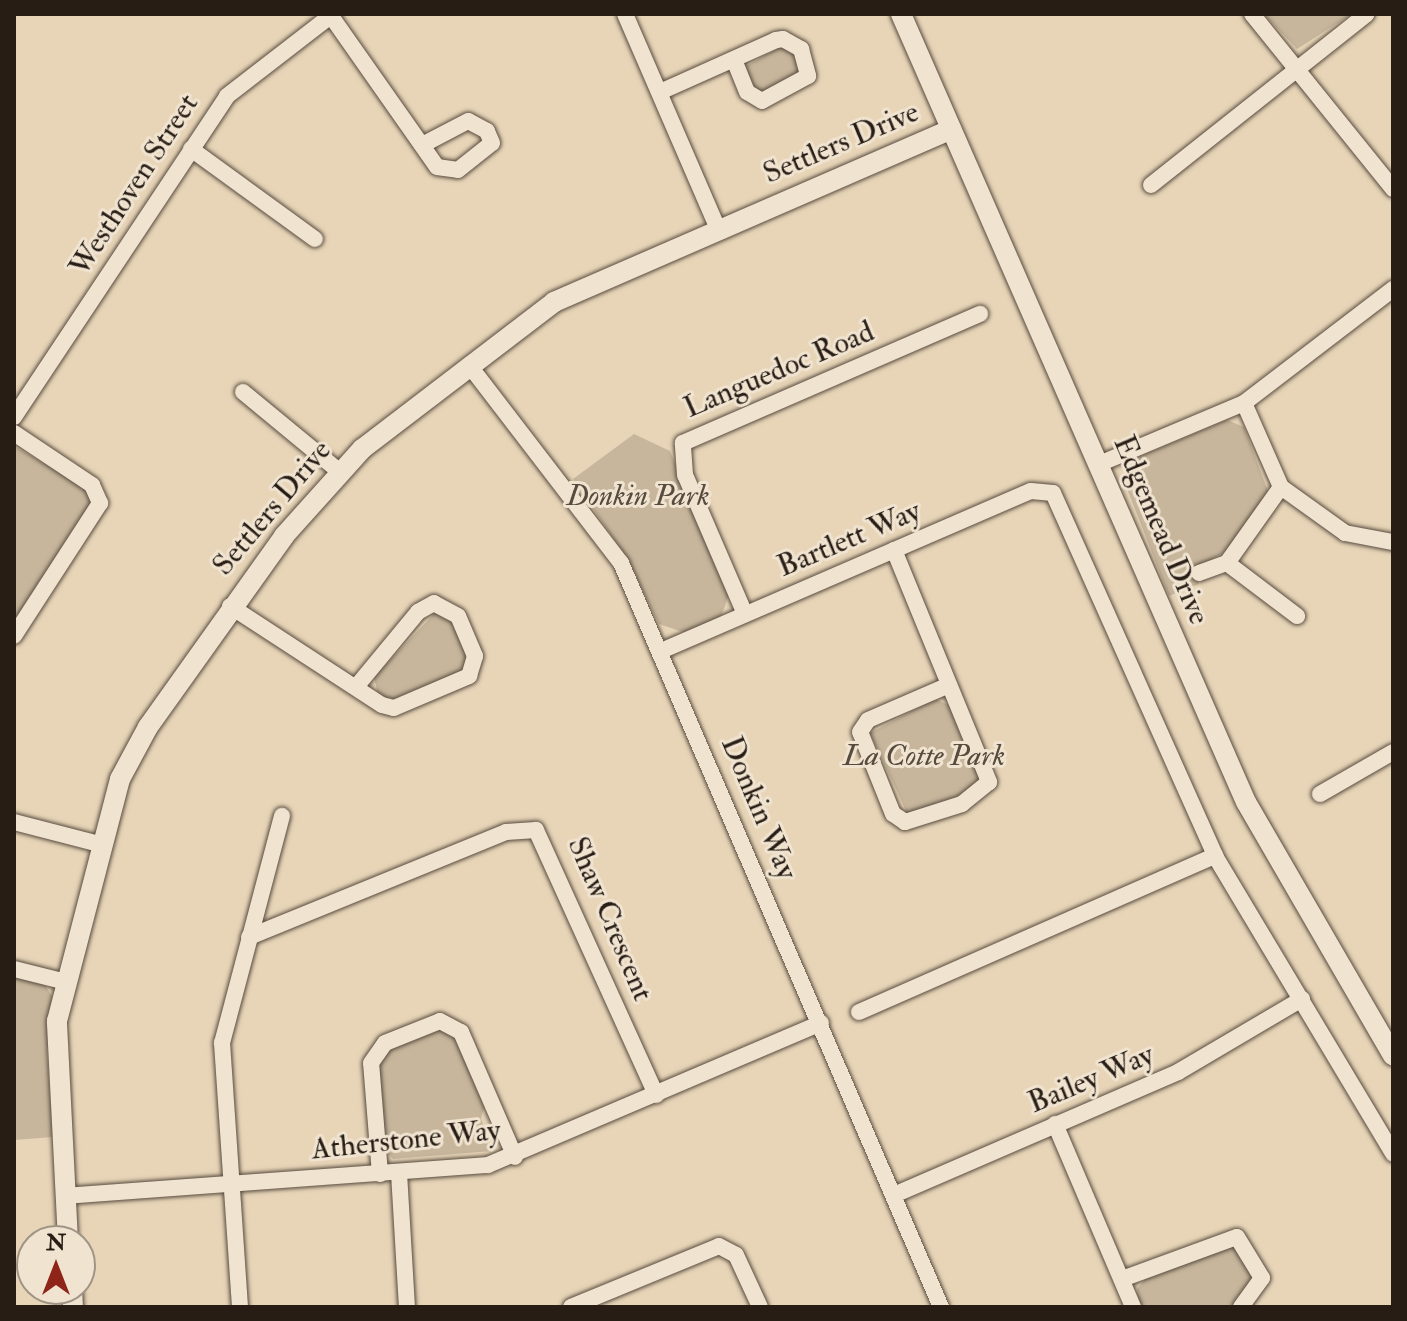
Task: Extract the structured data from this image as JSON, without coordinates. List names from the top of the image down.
{
  "streets": {
    "street": [
      "Settlers Drive",
      "Westhoven Street",
      "Languedoc Road",
      "Edgemead Drive",
      "Bartlett Way",
      "Donkin Way",
      "Shaw Crescent",
      "Bailey Way",
      "Atherstone Way"
    ]
  },
  "crossings": [
    ["Settlers Drive", "Edgemead Drive"],
    ["Settlers Drive", "Donkin Way"],
    ["Settlers Drive", "Atherstone Way"],
    ["Languedoc Road", "Bartlett Way"],
    ["Bartlett Way", "Donkin Way"],
    ["Donkin Way", "Bailey Way"],
    ["Donkin Way", "Atherstone Way"],
    ["Shaw Crescent", "Atherstone Way"]
  ],
  "parks": ["Donkin Park", "La Cotte Park"],
  "north": "top"
}
